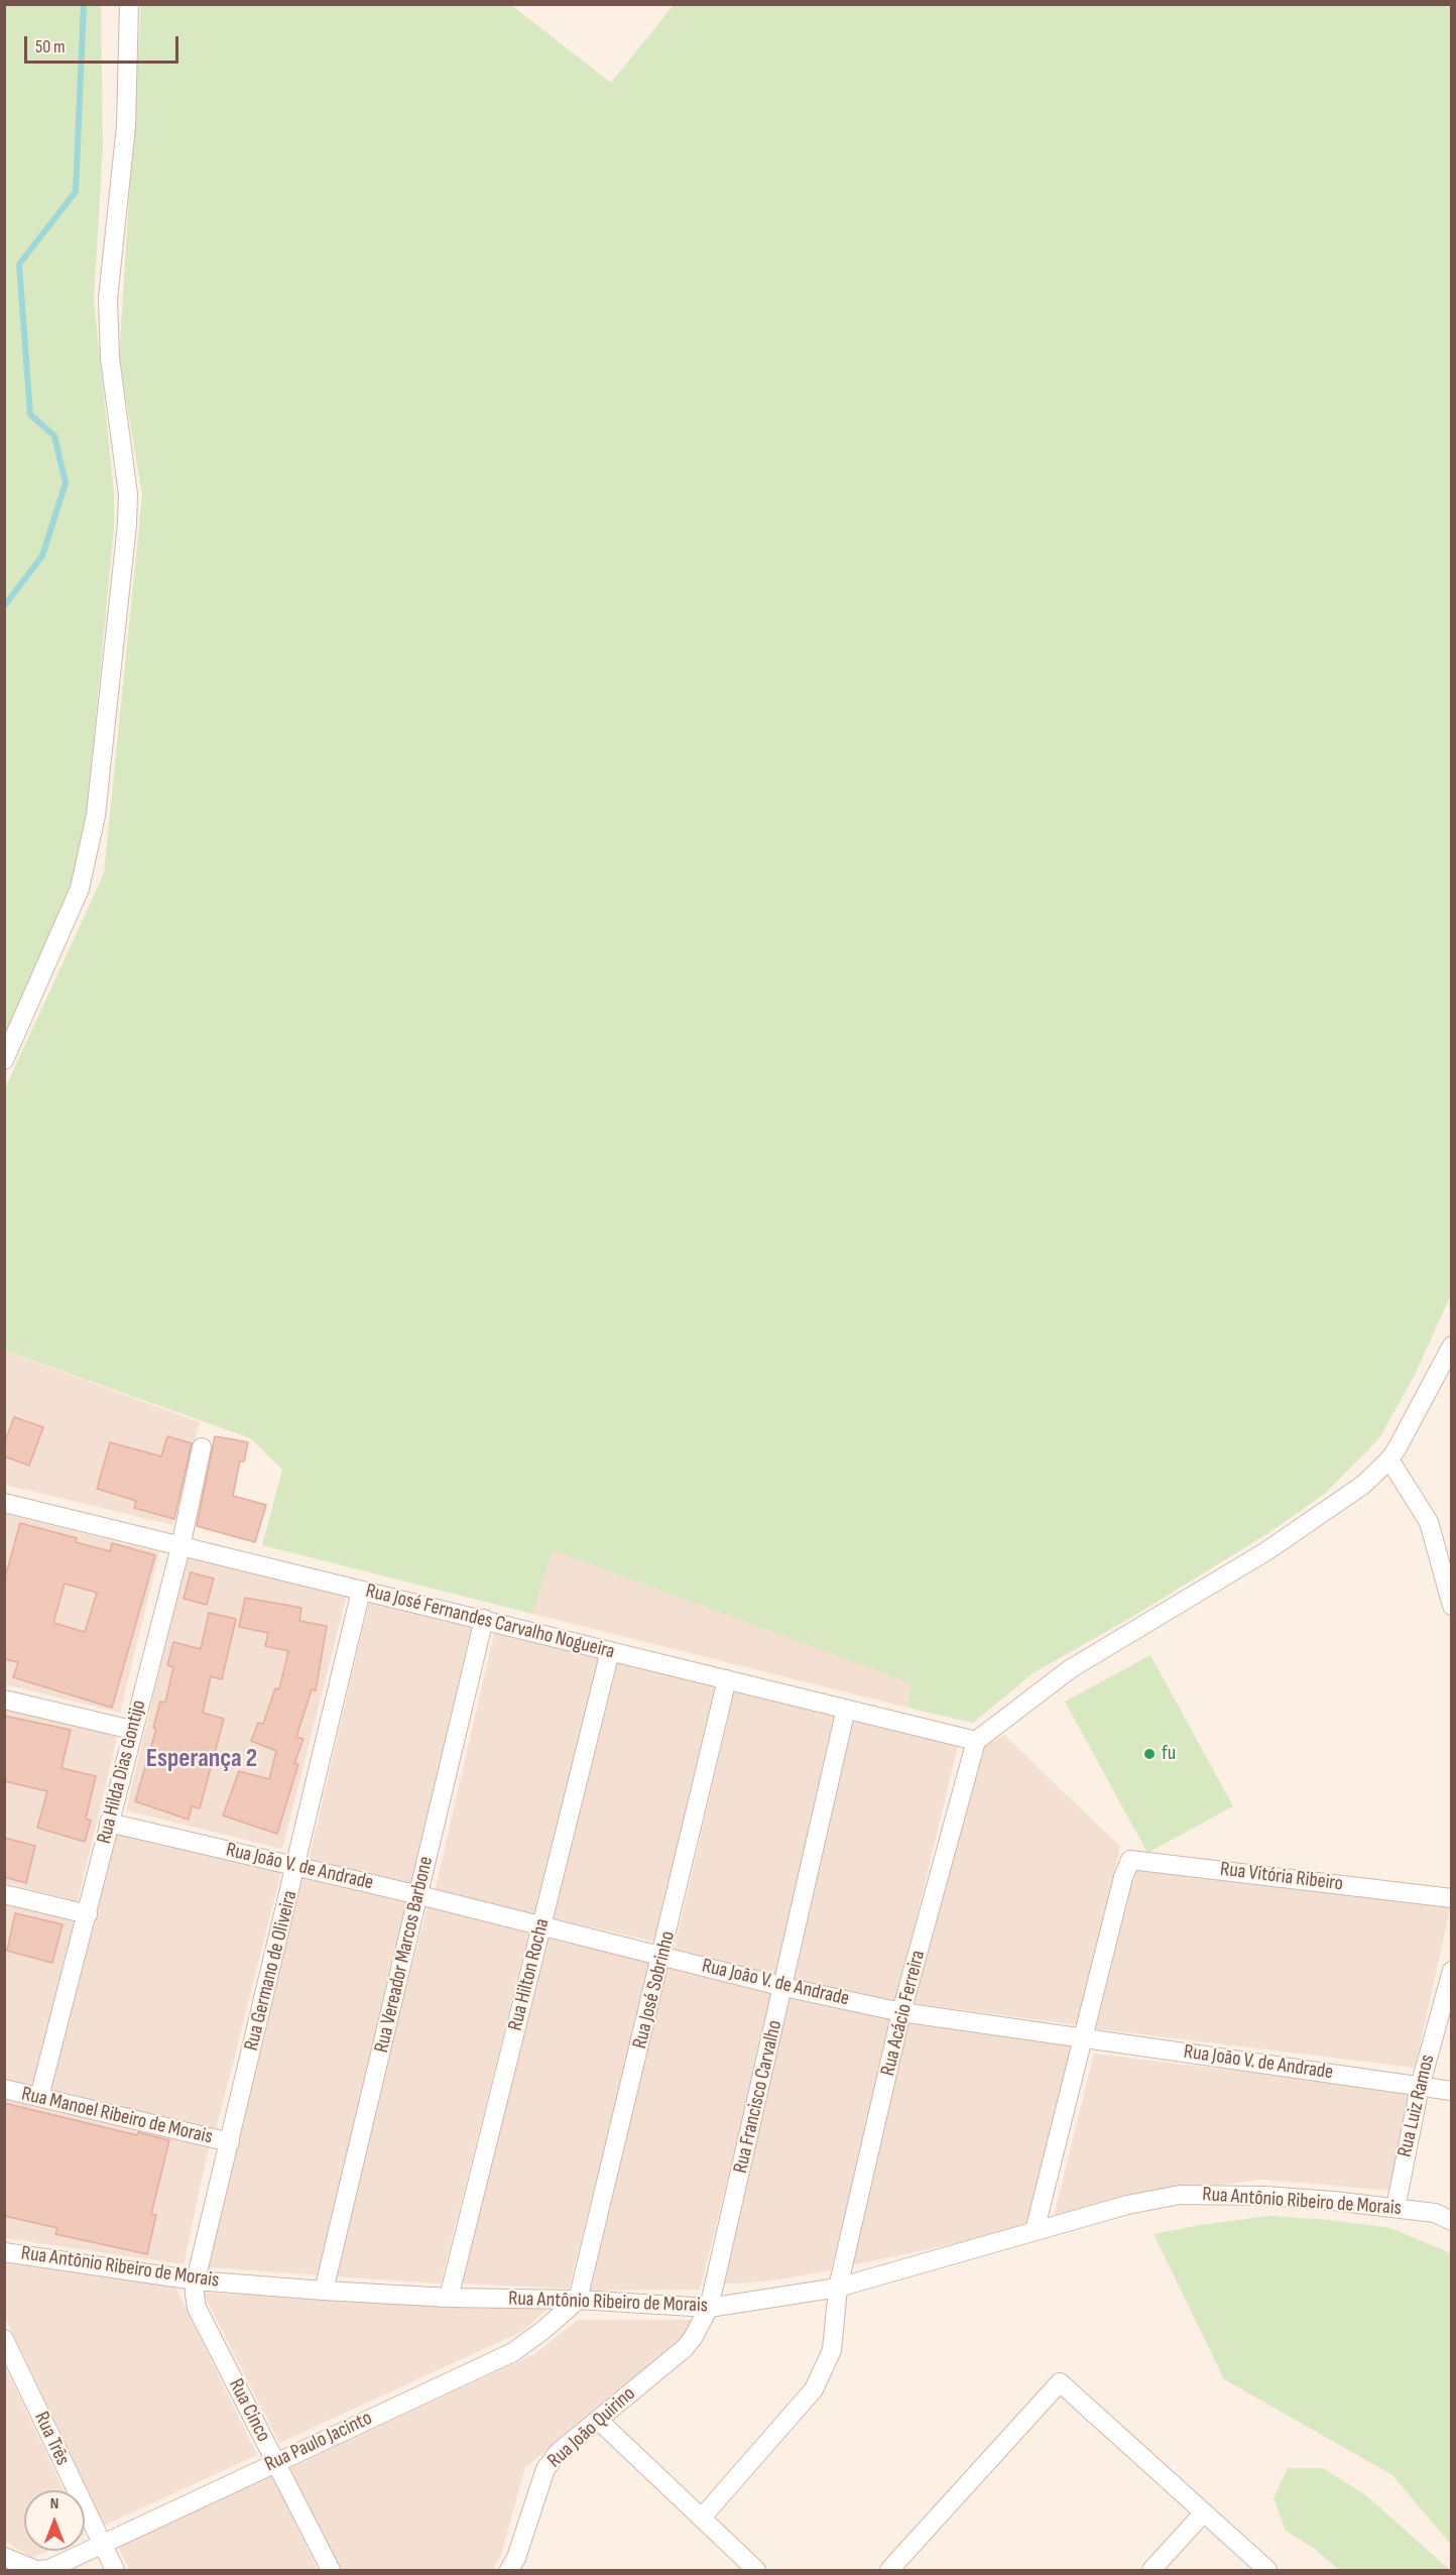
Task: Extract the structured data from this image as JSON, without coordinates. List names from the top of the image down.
{
  "streets": {
    "street": [
      "Rua José Fernandes Carvalho Nogueira",
      "Rua Hilda Dias Gontijo",
      "Rua João V. de Andrade",
      "Rua Vitória Ribeiro",
      "Rua Vereador Marcos Barbone",
      "Rua Germano de Oliveira",
      "Rua Hilton Rocha",
      "Rua José Sobrinho",
      "Rua Acácio Ferreira",
      "Rua Francisco Carvalho",
      "Rua Luiz Ramos",
      "Rua Manoel Ribeiro de Morais",
      "Rua Antônio Ribeiro de Morais",
      "Rua Cinco",
      "Rua João Quirino",
      "Rua Três",
      "Rua Paulo Jacinto"
    ]
  },
  "crossings": [
    ["Rua José Fernandes Carvalho Nogueira", "Rua Hilda Dias Gontijo"],
    ["Rua José Fernandes Carvalho Nogueira", "Rua Vereador Marcos Barbone"],
    ["Rua José Fernandes Carvalho Nogueira", "Rua Germano de Oliveira"],
    ["Rua José Fernandes Carvalho Nogueira", "Rua Hilton Rocha"],
    ["Rua José Fernandes Carvalho Nogueira", "Rua José Sobrinho"],
    ["Rua José Fernandes Carvalho Nogueira", "Rua Acácio Ferreira"],
    ["Rua José Fernandes Carvalho Nogueira", "Rua Francisco Carvalho"],
    ["Rua Hilda Dias Gontijo", "Rua João V. de Andrade"],
    ["Rua Hilda Dias Gontijo", "Rua Manoel Ribeiro de Morais"],
    ["Rua João V. de Andrade", "Rua Vitória Ribeiro"],
    ["Rua João V. de Andrade", "Rua Vereador Marcos Barbone"],
    ["Rua João V. de Andrade", "Rua Germano de Oliveira"],
    ["Rua João V. de Andrade", "Rua Hilton Rocha"],
    ["Rua João V. de Andrade", "Rua José Sobrinho"],
    ["Rua João V. de Andrade", "Rua Acácio Ferreira"],
    ["Rua João V. de Andrade", "Rua Francisco Carvalho"],
    ["Rua João V. de Andrade", "Rua Luiz Ramos"],
    ["Rua Vereador Marcos Barbone", "Rua Antônio Ribeiro de Morais"],
    ["Rua Germano de Oliveira", "Rua Manoel Ribeiro de Morais"],
    ["Rua Germano de Oliveira", "Rua Antônio Ribeiro de Morais"],
    ["Rua Germano de Oliveira", "Rua Cinco"],
    ["Rua Hilton Rocha", "Rua Antônio Ribeiro de Morais"],
    ["Rua José Sobrinho", "Rua Antônio Ribeiro de Morais"],
    ["Rua José Sobrinho", "Rua Paulo Jacinto"],
    ["Rua Acácio Ferreira", "Rua Antônio Ribeiro de Morais"],
    ["Rua Francisco Carvalho", "Rua Antônio Ribeiro de Morais"],
    ["Rua Francisco Carvalho", "Rua João Quirino"],
    ["Rua Luiz Ramos", "Rua Antônio Ribeiro de Morais"],
    ["Rua Antônio Ribeiro de Morais", "Rua Cinco"],
    ["Rua Antônio Ribeiro de Morais", "Rua João Quirino"],
    ["Rua Antônio Ribeiro de Morais", "Rua Paulo Jacinto"],
    ["Rua Cinco", "Rua Paulo Jacinto"],
    ["Rua Três", "Rua Paulo Jacinto"]
  ],
  "districts": ["Esperança 2"],
  "places": ["fu"],
  "scale_bar": "50 m",
  "north": "top"
}
